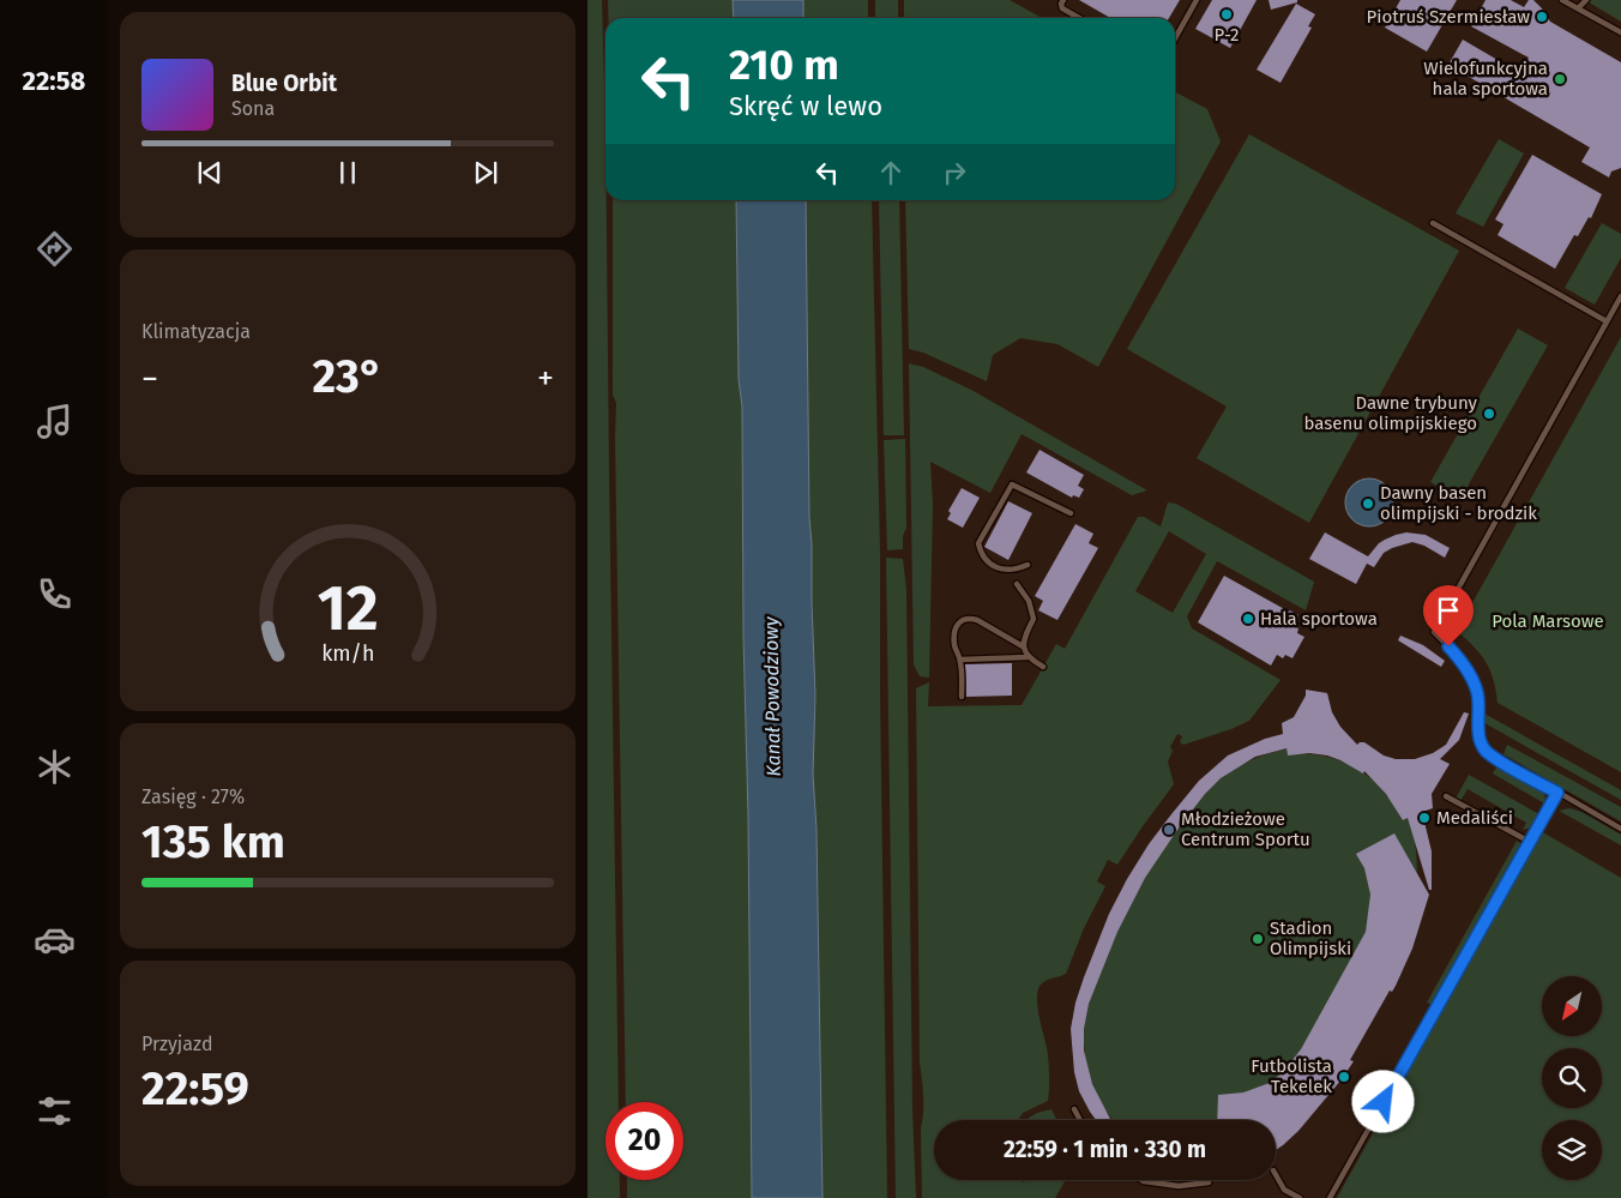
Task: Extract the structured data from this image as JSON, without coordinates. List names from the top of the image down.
{
  "water": ["Kanał Powodziowy"],
  "parks": ["Pola Marsowe"],
  "places": [
    "P-2",
    "Piotruś Szermiesław",
    "Wielofunkcyjna hala sportowa",
    "Dawne trybuny basenu olimpijskiego",
    "Dawny basen olimpijski - brodzik",
    "Hala sportowa",
    "Medaliści",
    "Młodzieżowe Centrum Sportu",
    "Stadion Olimpijski",
    "Futbolista Tekelek"
  ],
  "north": "bottom left",
  "page": {
    "tabs": "22:58",
    "turn": ["210 m", "Skręć w lewo"],
    "song": ["Blue Orbit", "Sona"],
    "tile": [
      "Klimatyzacja",
      ["Zasięg · 27%", "135 km"],
      ["Przyjazd", "22:59"]
    ],
    "heat": ["−", "23°", "+"],
    "limit": "20",
    "trip": "22:59 · 1 min · 330 m",
    "gauge": ["12", "km/h"]
  }
}
